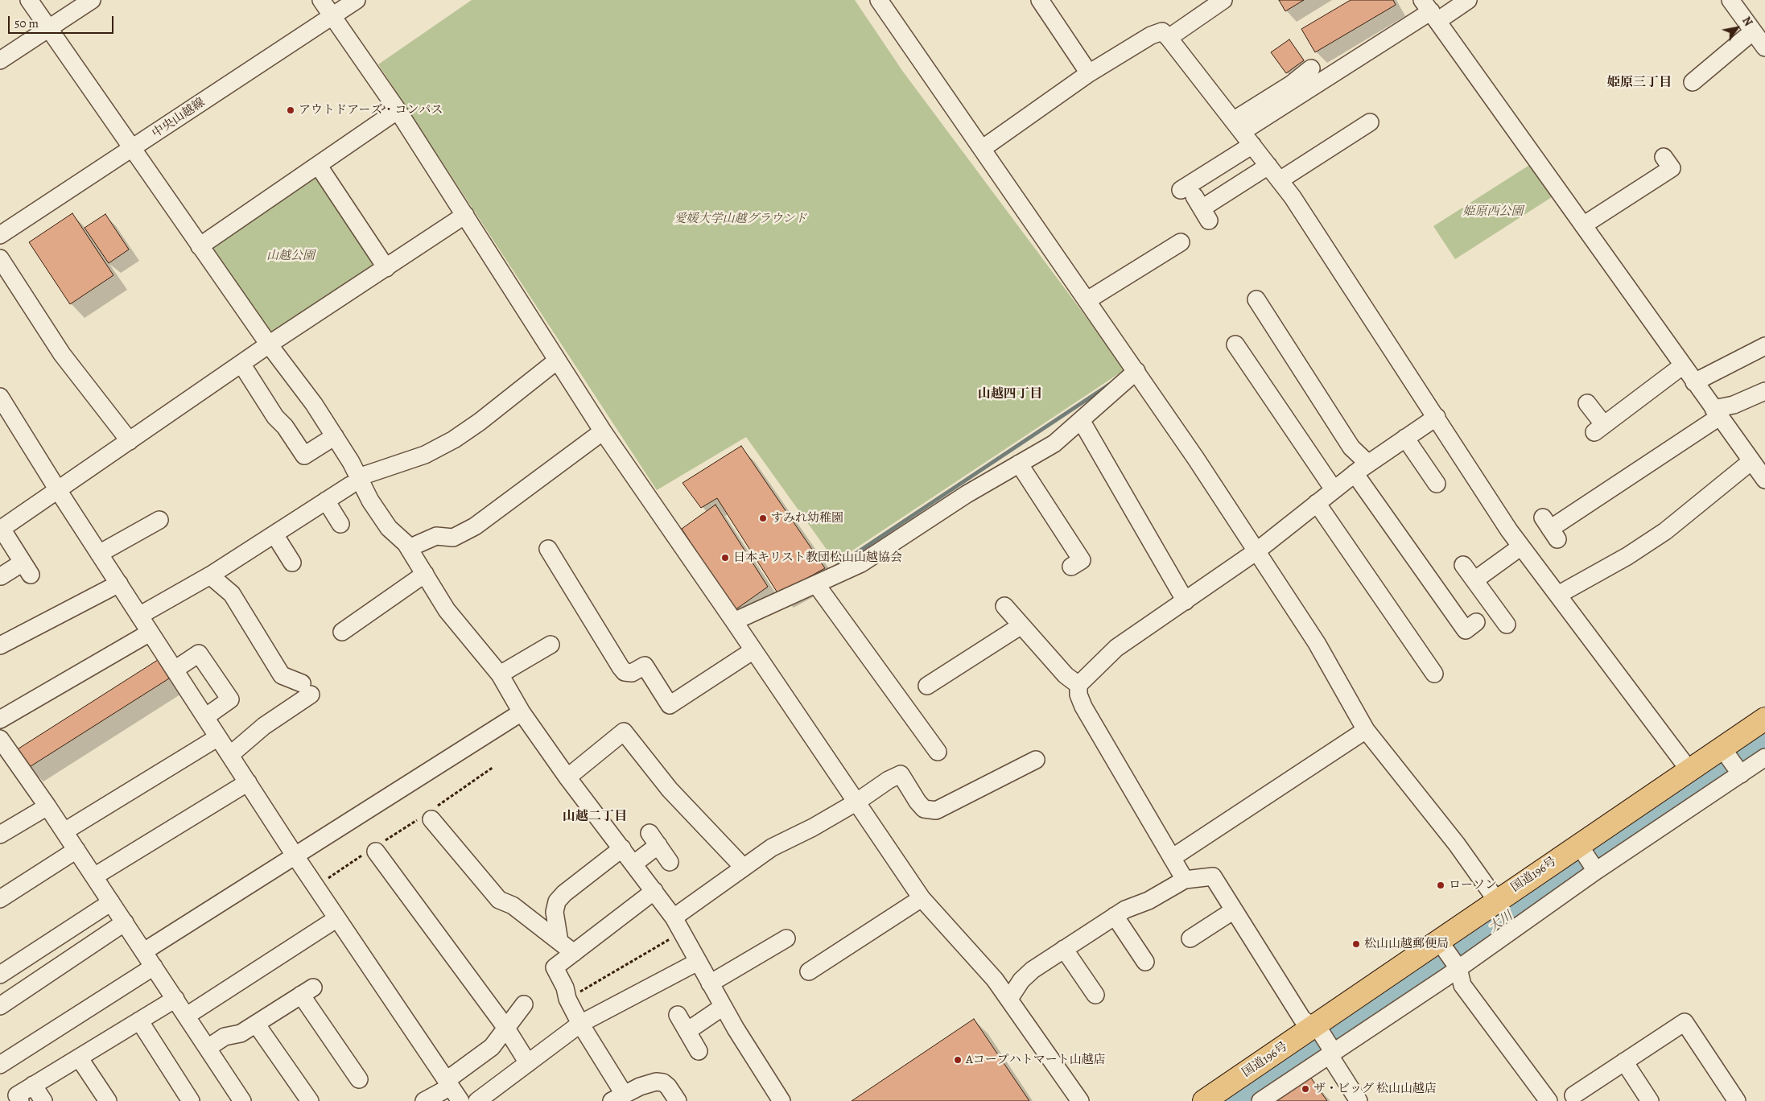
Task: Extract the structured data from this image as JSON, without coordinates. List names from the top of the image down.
{
  "streets": {
    "highway": ["国道196号"],
    "street": ["中央山越線"]
  },
  "districts": ["姫原三丁目", "山越四丁目", "山越二丁目"],
  "water": ["大川"],
  "parks": ["姫原西公園", "愛媛大学山越グラウンド", "山越公園"],
  "places": [
    "アウトドアーズ・コンパス",
    "すみれ幼稚園",
    "日本キリスト教団松山山越協会",
    "ローソン",
    "松山山越郵便局",
    "Aコープハトマート山越店",
    "ザ・ビッグ 松山山越店"
  ],
  "scale_bar": "50 m",
  "north": "top right"
}
